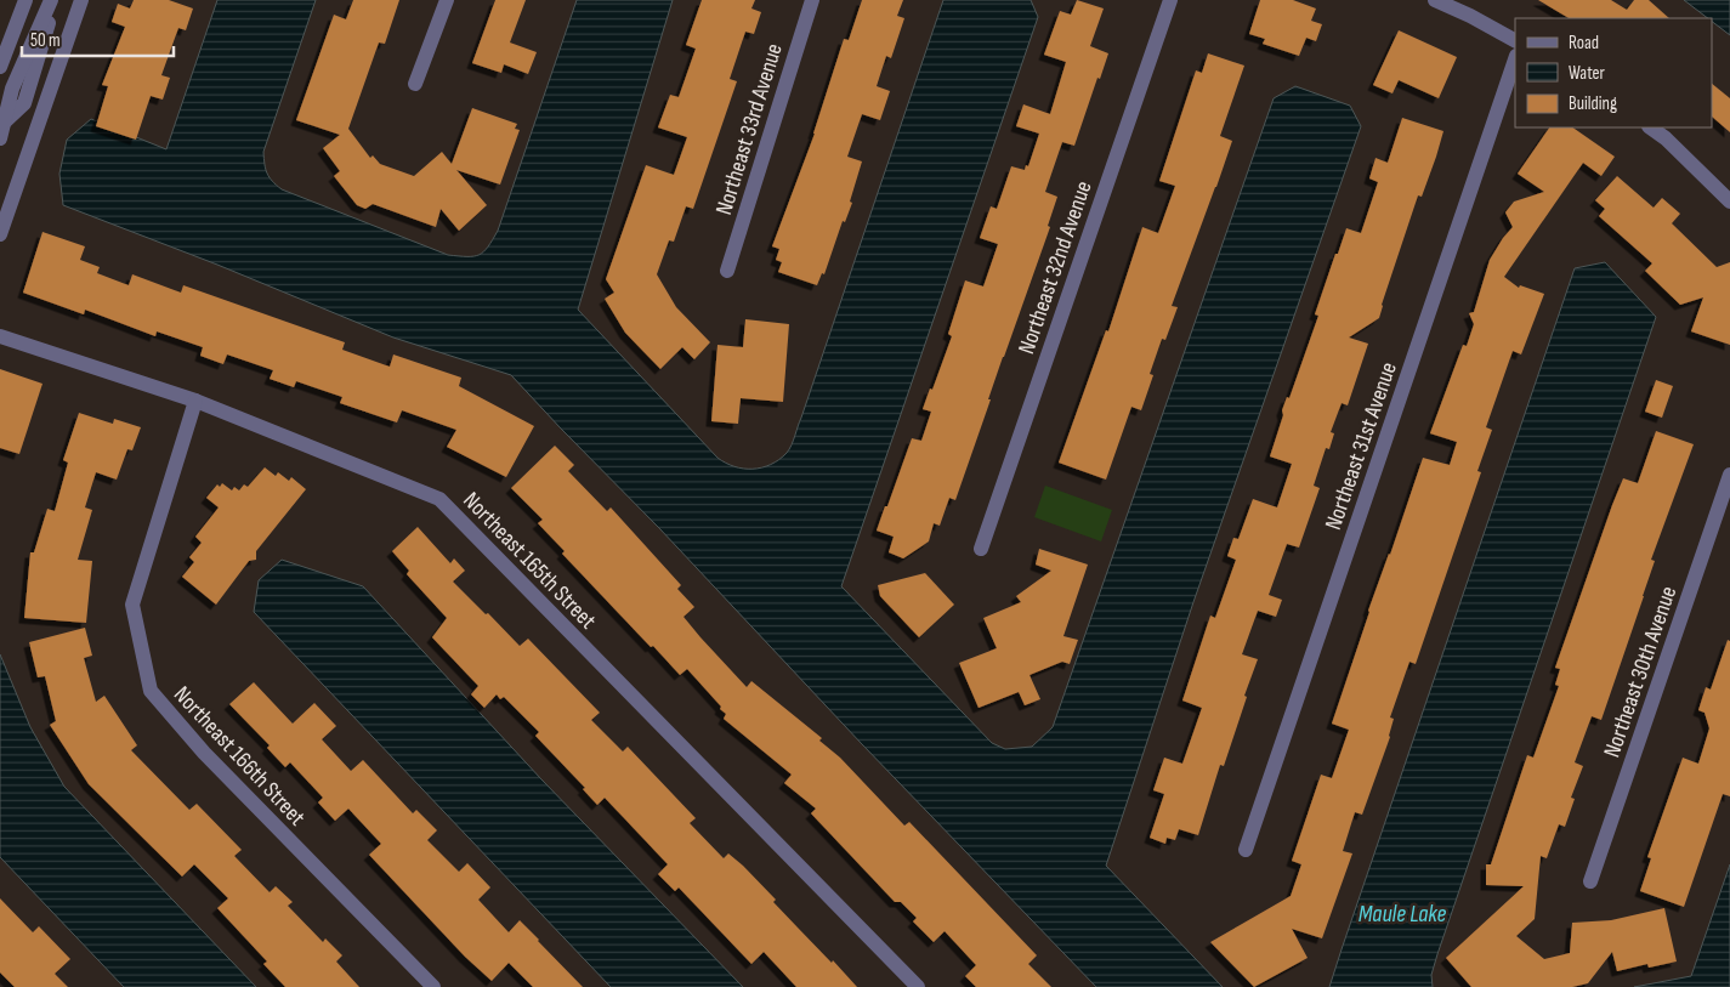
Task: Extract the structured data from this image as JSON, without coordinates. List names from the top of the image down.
{
  "streets": {
    "street": [
      "Northeast 33rd Avenue",
      "Northeast 32nd Avenue",
      "Northeast 31st Avenue",
      "Northeast 165th Street",
      "Northeast 30th Avenue",
      "Northeast 166th Street"
    ]
  },
  "crossings": [
    ["Northeast 165th Street", "Northeast 166th Street"]
  ],
  "water": ["Maule Lake"],
  "legend": ["Road", "Water", "Building"],
  "scale_bar": "50 m"
}
